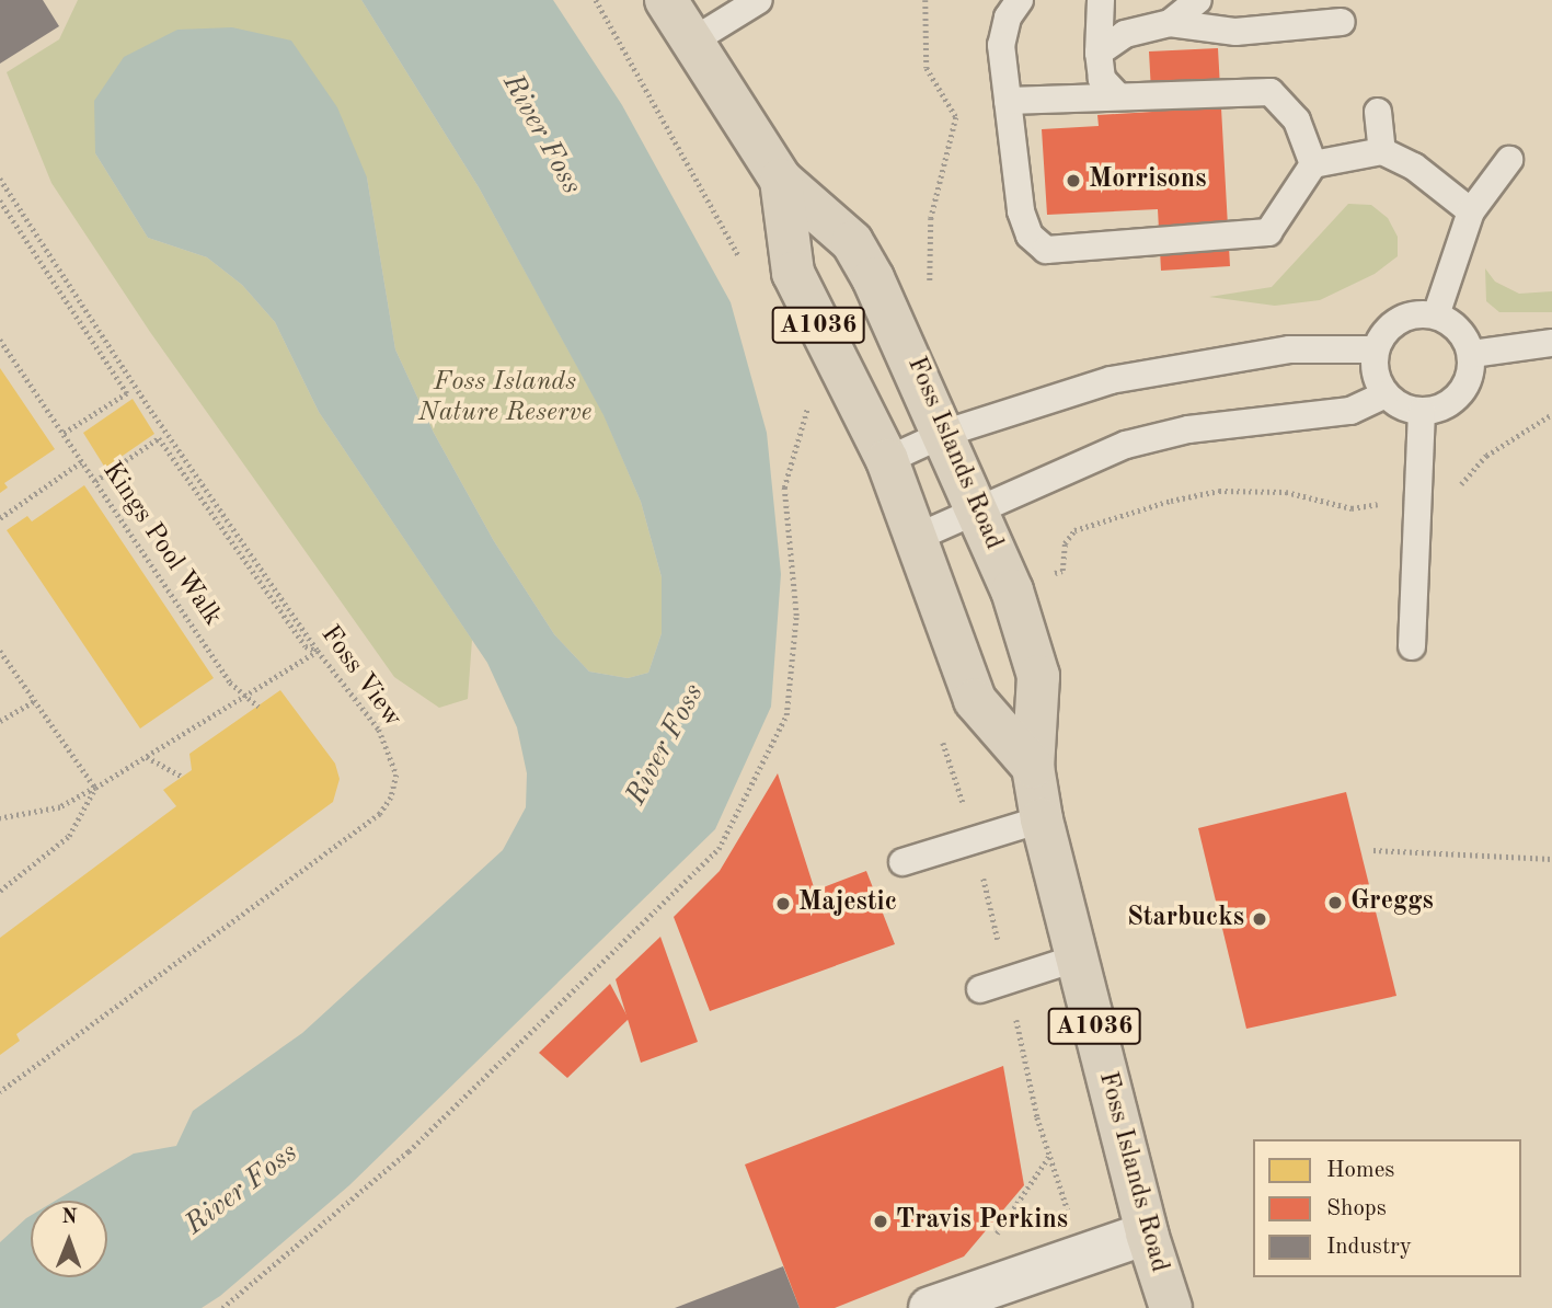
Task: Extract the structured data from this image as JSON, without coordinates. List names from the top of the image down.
{
  "streets": {
    "main road": ["A1036", "Foss Islands Road"],
    "path": ["Kings Pool Walk", "Foss View"]
  },
  "water": ["River Foss"],
  "parks": ["Foss Islands Nature Reserve"],
  "places": [
    "Morrisons",
    "Greggs",
    "Majestic",
    "Starbucks",
    "Travis Perkins"
  ],
  "legend": ["Homes", "Shops", "Industry"],
  "north": "top"
}
